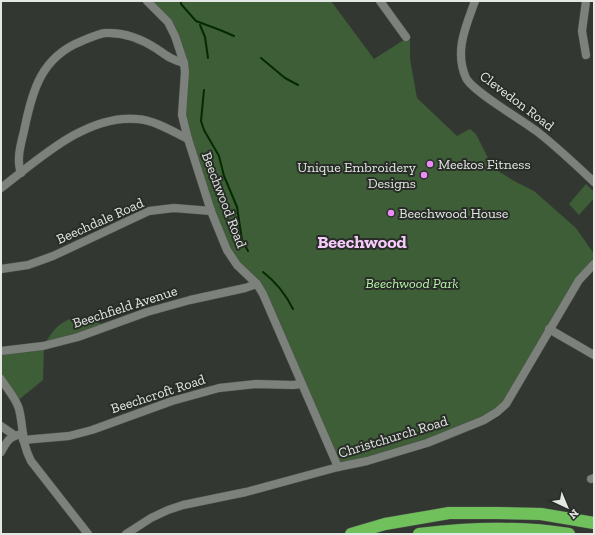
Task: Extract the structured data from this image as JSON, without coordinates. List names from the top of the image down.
{
  "streets": {
    "street": [
      "Clevedon Road",
      "Beechwood Road",
      "Beechdale Road",
      "Beechfield Avenue",
      "Beechcroft Road",
      "Christchurch Road"
    ]
  },
  "crossings": [
    ["Beechwood Road", "Beechdale Road"],
    ["Beechwood Road", "Beechfield Avenue"],
    ["Beechwood Road", "Beechcroft Road"],
    ["Beechwood Road", "Christchurch Road"]
  ],
  "districts": ["Beechwood"],
  "parks": ["Beechwood Park"],
  "places": ["Meekos Fitness", "Unique Embroidery Designs", "Beechwood House"],
  "north": "bottom right"
}
